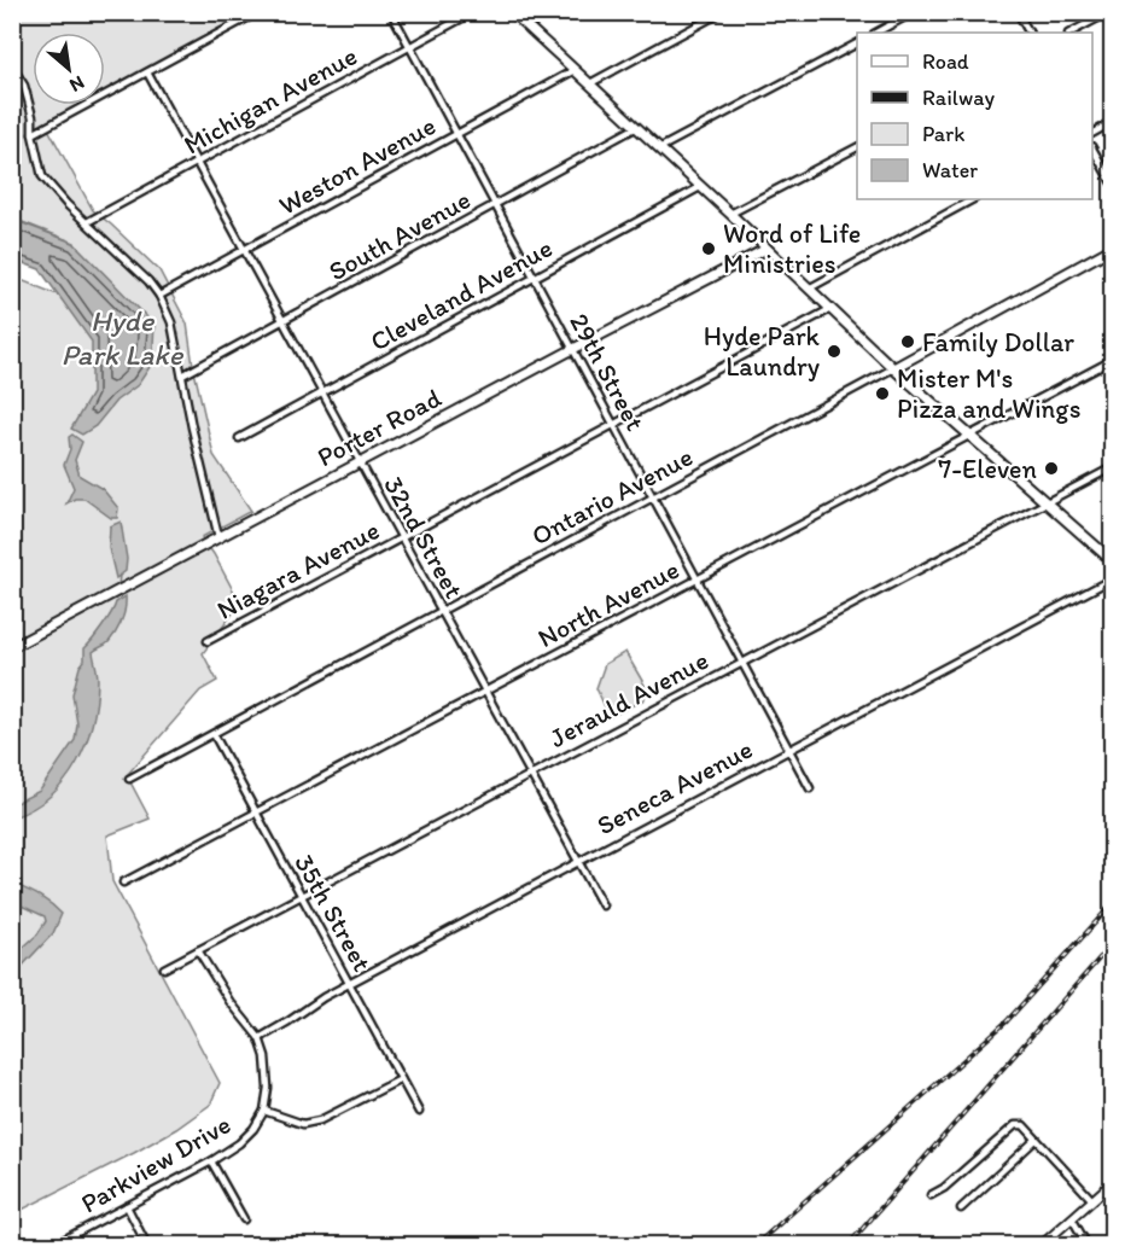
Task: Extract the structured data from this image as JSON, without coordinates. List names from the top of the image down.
{
  "streets": {
    "main road": ["Porter Road", "Ontario Avenue"],
    "street": [
      "Michigan Avenue",
      "Weston Avenue",
      "South Avenue",
      "Cleveland Avenue",
      "29th Street",
      "32nd Street",
      "Niagara Avenue",
      "North Avenue",
      "Jerauld Avenue",
      "Seneca Avenue",
      "35th Street",
      "Parkview Drive"
    ]
  },
  "crossings": [
    ["Michigan Avenue", "29th Street"],
    ["Michigan Avenue", "32nd Street"],
    ["Weston Avenue", "29th Street"],
    ["Weston Avenue", "32nd Street"],
    ["South Avenue", "29th Street"],
    ["South Avenue", "32nd Street"],
    ["Cleveland Avenue", "29th Street"],
    ["Cleveland Avenue", "32nd Street"],
    ["29th Street", "Porter Road"],
    ["29th Street", "Ontario Avenue"],
    ["29th Street", "Niagara Avenue"],
    ["29th Street", "North Avenue"],
    ["29th Street", "Jerauld Avenue"],
    ["29th Street", "Seneca Avenue"],
    ["Porter Road", "32nd Street"],
    ["Ontario Avenue", "32nd Street"],
    ["Ontario Avenue", "35th Street"],
    ["32nd Street", "Niagara Avenue"],
    ["32nd Street", "North Avenue"],
    ["32nd Street", "Jerauld Avenue"],
    ["32nd Street", "Seneca Avenue"],
    ["North Avenue", "35th Street"],
    ["Jerauld Avenue", "35th Street"],
    ["Jerauld Avenue", "Parkview Drive"],
    ["Seneca Avenue", "35th Street"],
    ["Seneca Avenue", "Parkview Drive"]
  ],
  "water": ["Hyde Park Lake"],
  "places": [
    "Word of Life Ministries",
    "Family Dollar",
    "Hyde Park Laundry",
    "Mister M's Pizza and Wings",
    "7-Eleven"
  ],
  "legend": [
    "Road",
    "Railway",
    "Park",
    "Water"
  ],
  "north": "bottom right"
}
